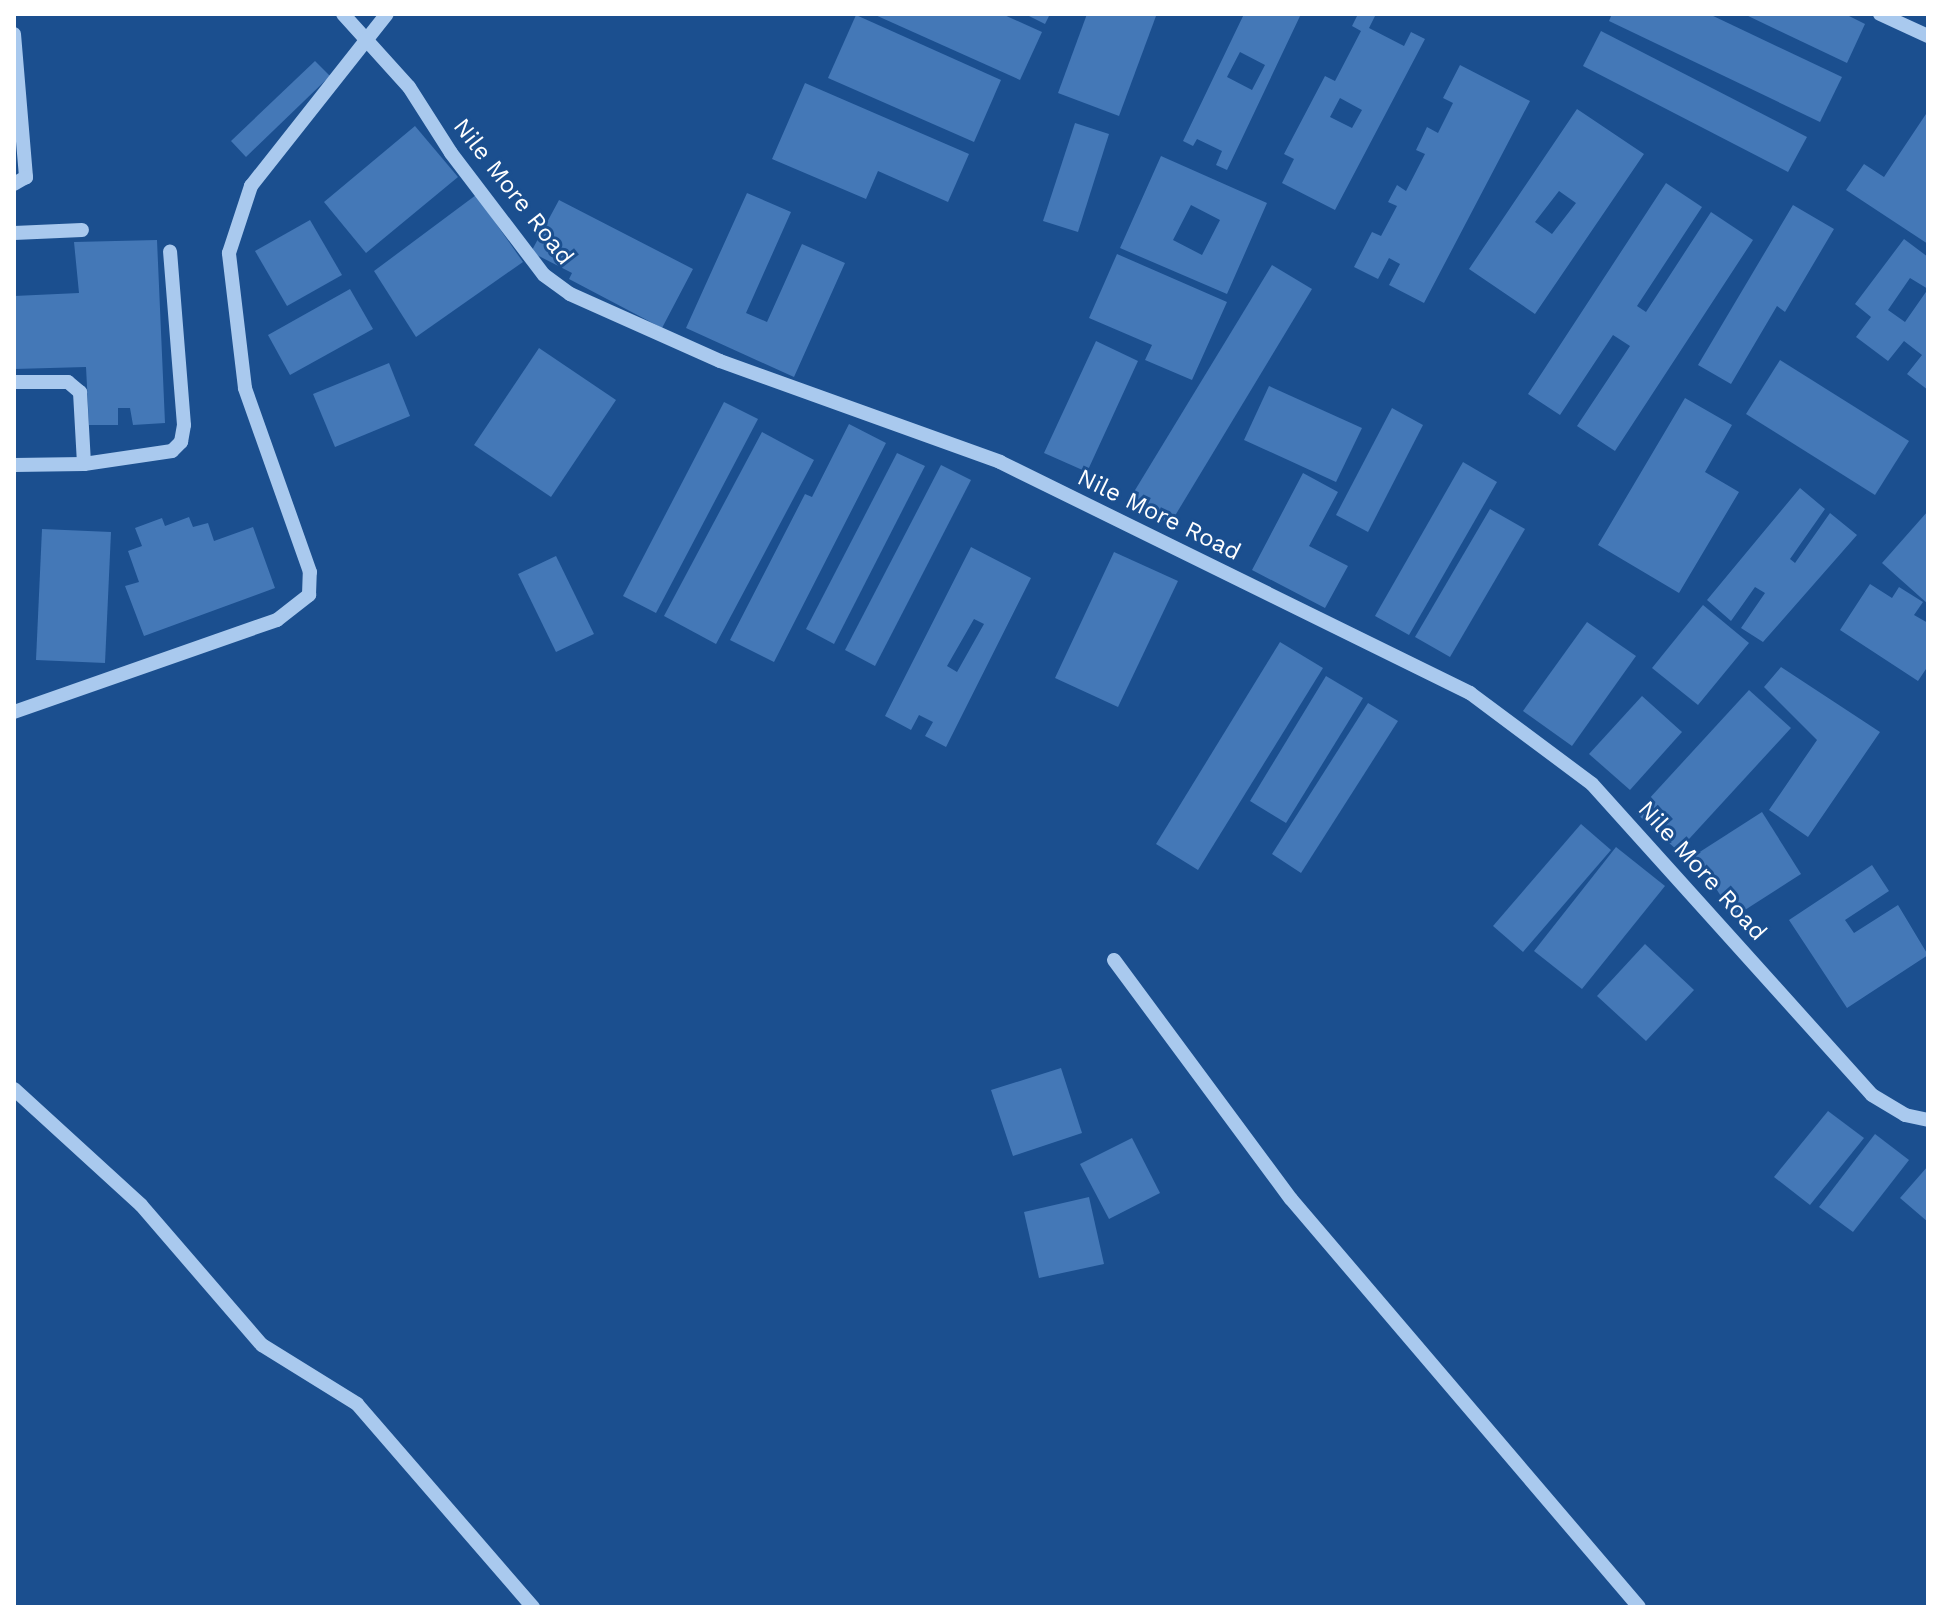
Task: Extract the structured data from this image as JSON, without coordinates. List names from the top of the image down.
{
  "streets": {
    "street": ["Nile More Road"]
  }
}
